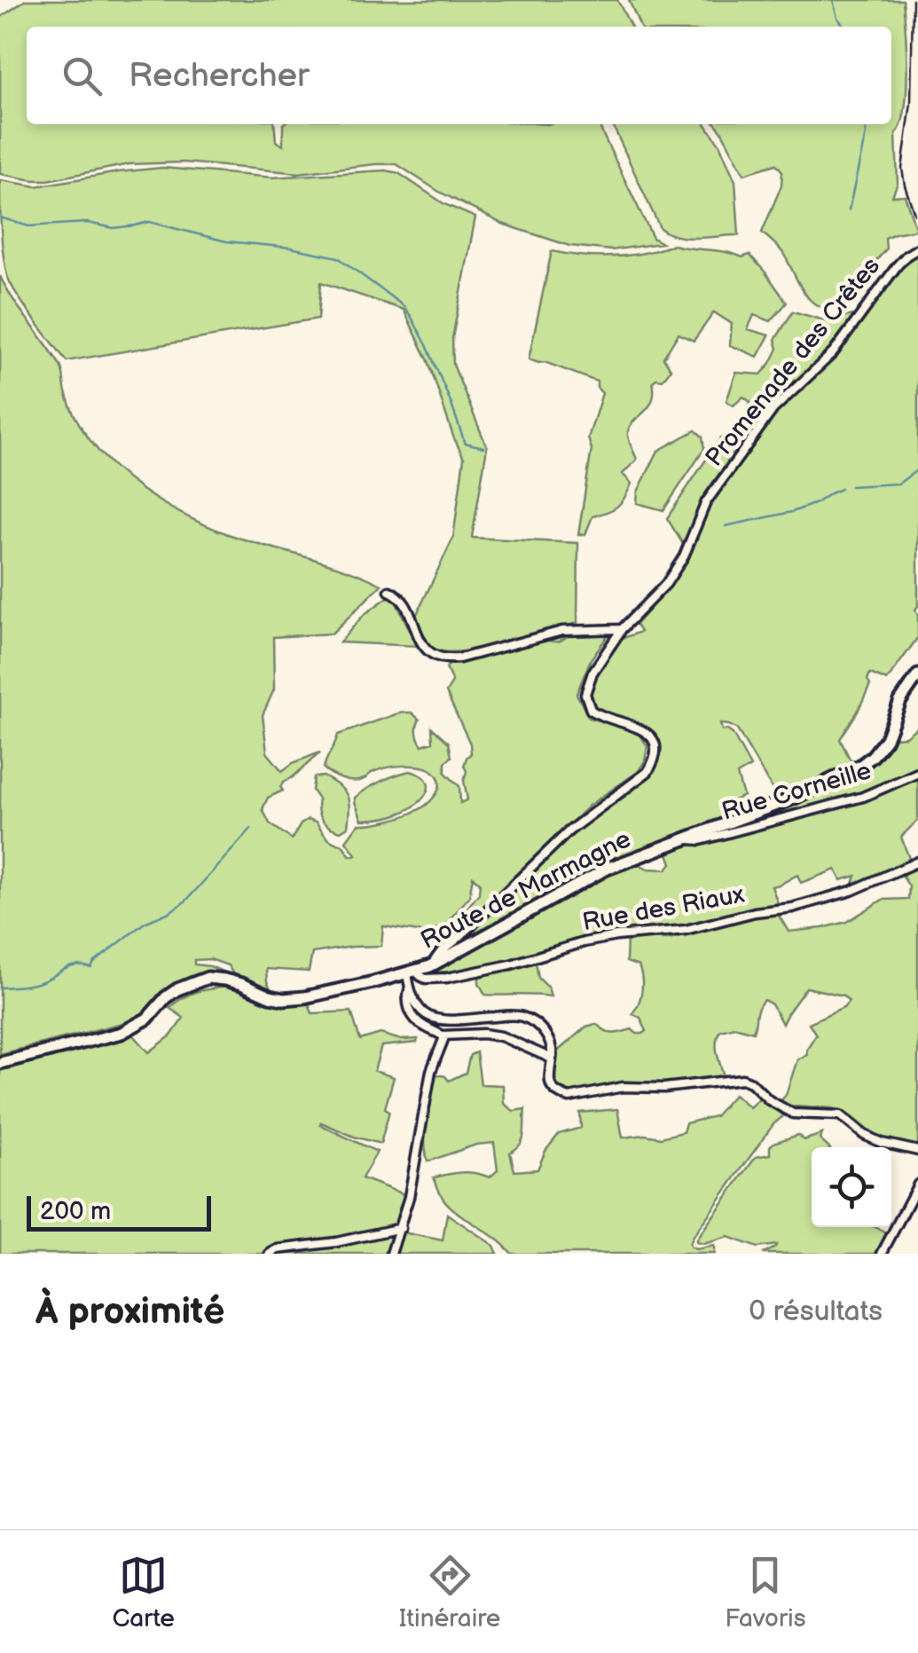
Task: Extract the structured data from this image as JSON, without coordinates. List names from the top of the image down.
{
  "streets": {
    "street": [
      "Promenade des Crêtes",
      "Rue Corneille",
      "Route de Marmagne",
      "Rue des Riaux"
    ]
  },
  "crossings": [
    ["Promenade des Crêtes", "Route de Marmagne"],
    ["Rue Corneille", "Route de Marmagne"],
    ["Route de Marmagne", "Rue des Riaux"]
  ],
  "scale_bar": "200 m",
  "page": {
    "search": "Rechercher",
    "scale": "200 m",
    "heading": ["À proximité", "0 résultats"],
    "nav": ["Carte", "Itinéraire", "Favoris"]
  }
}
